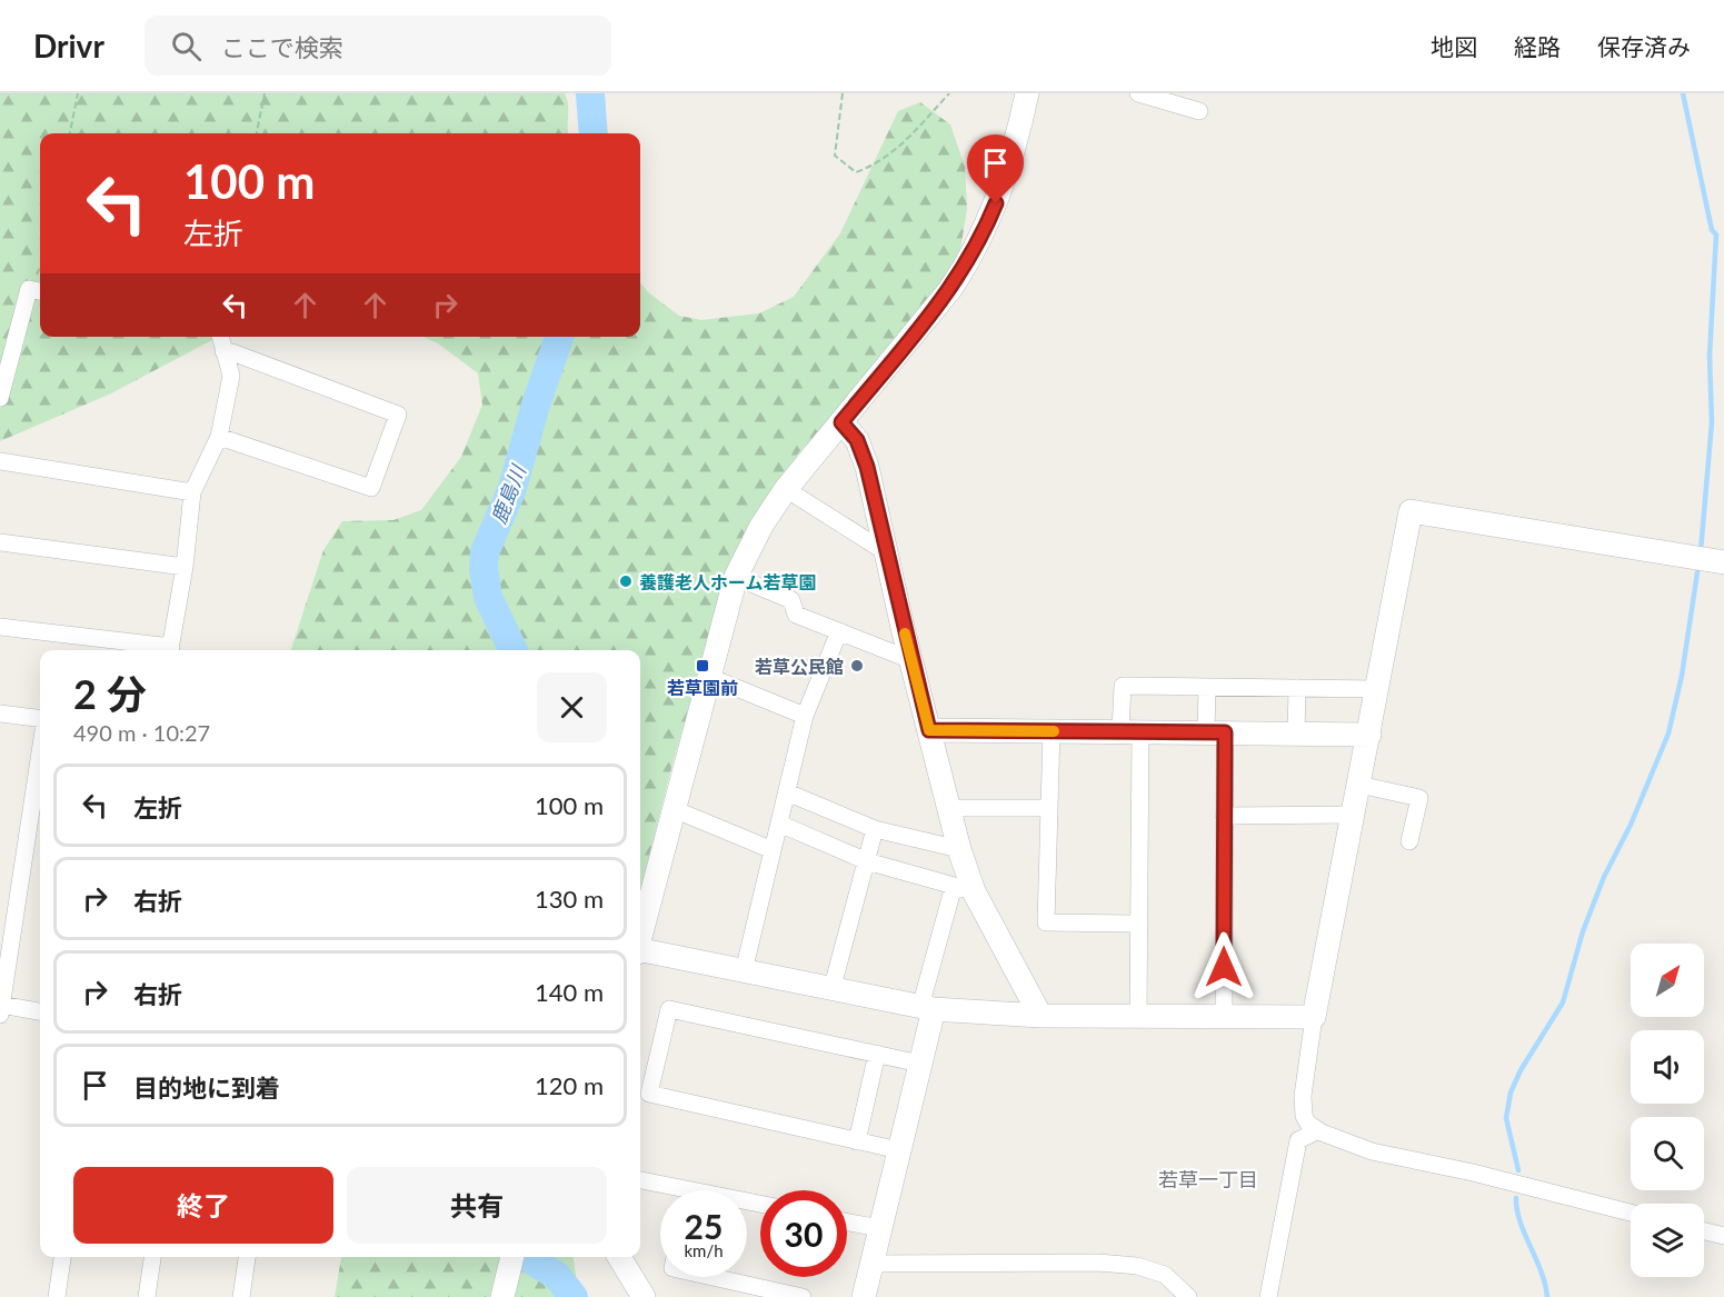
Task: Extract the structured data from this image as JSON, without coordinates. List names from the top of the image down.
{
  "districts": ["若草一丁目"],
  "water": ["鹿島川"],
  "places": {
    "other": ["養護老人ホーム若草園", "若草公民館"],
    "transit": ["若草園前"]
  },
  "north": "top right",
  "page": {
    "header": "Drivr",
    "search": "ここで検索",
    "nav": ["地図", "経路", "保存済み"],
    "turn": ["100 m", "左折"],
    "heading": ["2 分", "490 m · 10:27"],
    "list": [
      {
        "name": "左折",
        "value": "100 m"
      },
      {
        "name": "右折",
        "value": "130 m"
      },
      {
        "name": "右折",
        "value": "140 m"
      },
      {
        "name": "目的地に到着",
        "value": "120 m"
      }
    ],
    "buttons": ["終了", "共有"],
    "speed": "25 km/h",
    "limit": "30"
  }
}
